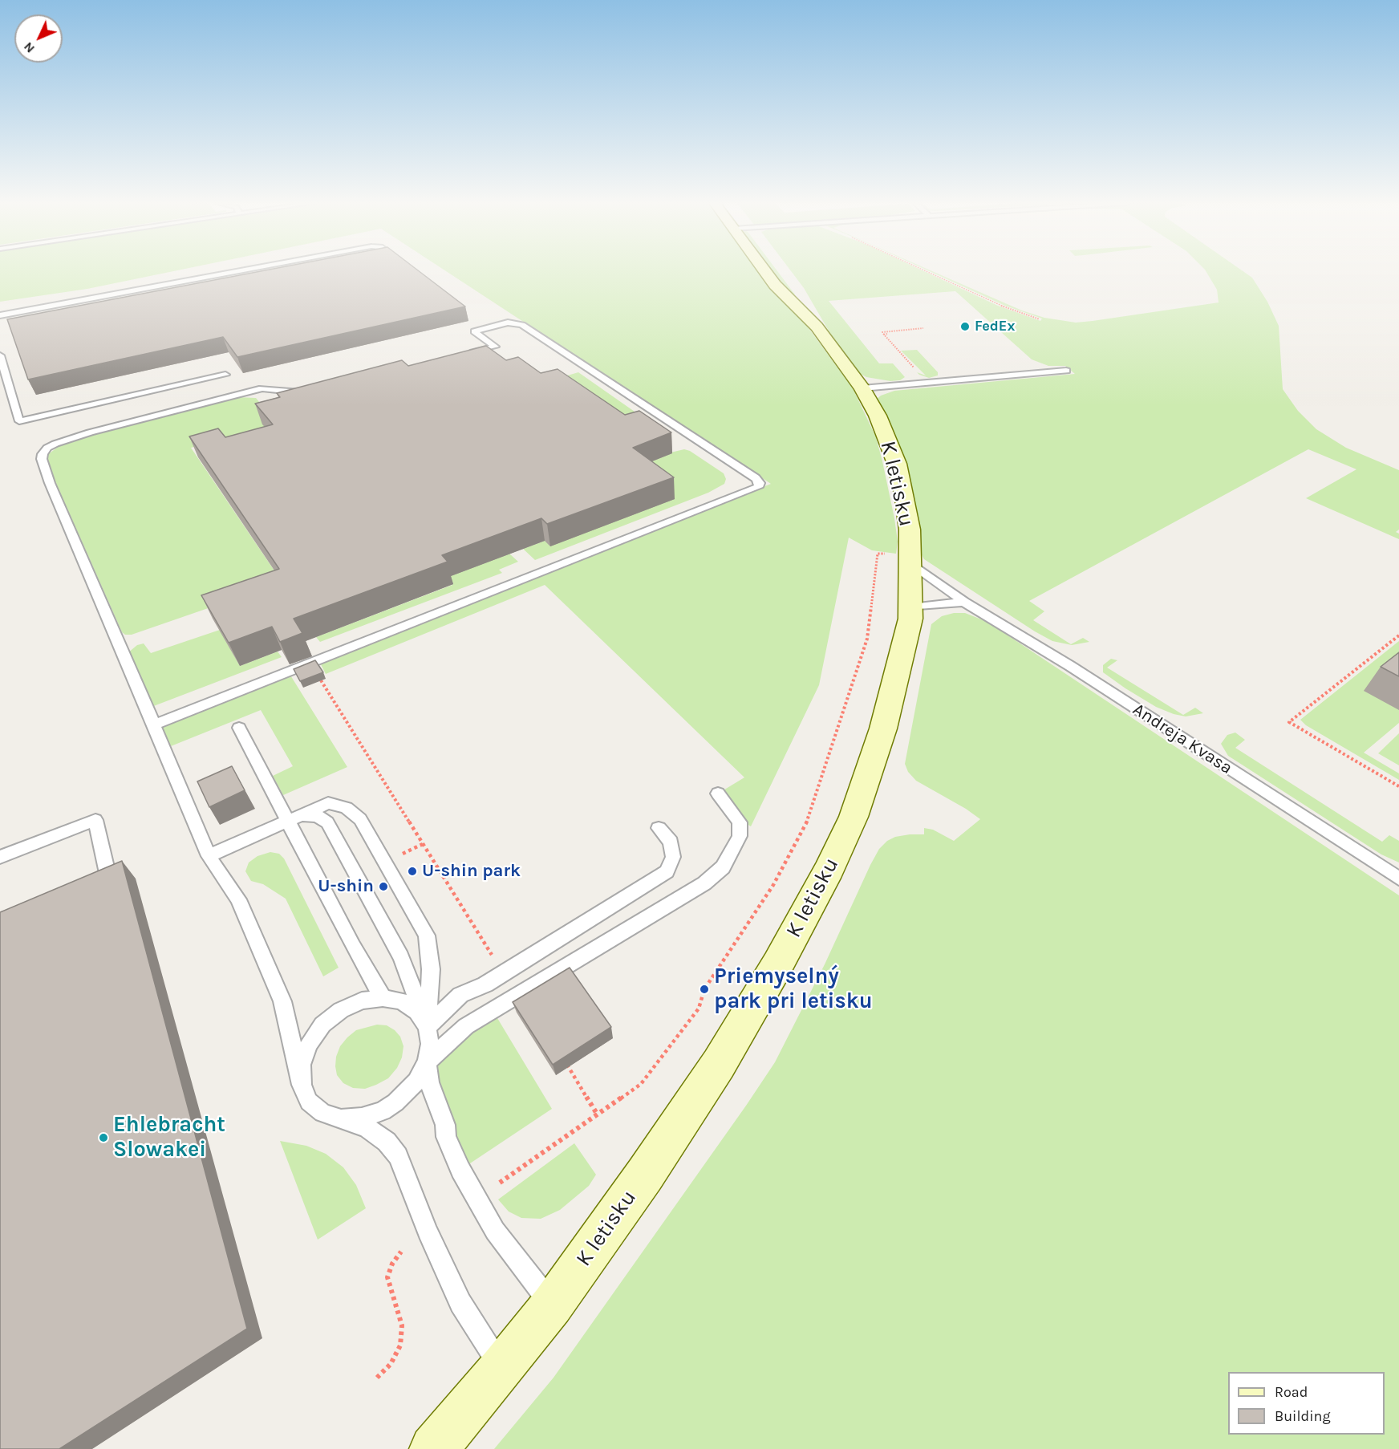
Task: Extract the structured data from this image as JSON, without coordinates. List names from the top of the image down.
{
  "streets": {
    "street": ["K letisku"],
    "lane": ["Andreja Kvasa"]
  },
  "crossings": [
    ["K letisku", "Andreja Kvasa"]
  ],
  "places": [
    "FedEx",
    "U-shin park",
    "U-shin",
    "Priemyselný park pri letisku",
    "Ehlebracht Slowakei"
  ],
  "legend": ["Road", "Building"],
  "north": "bottom left"
}
